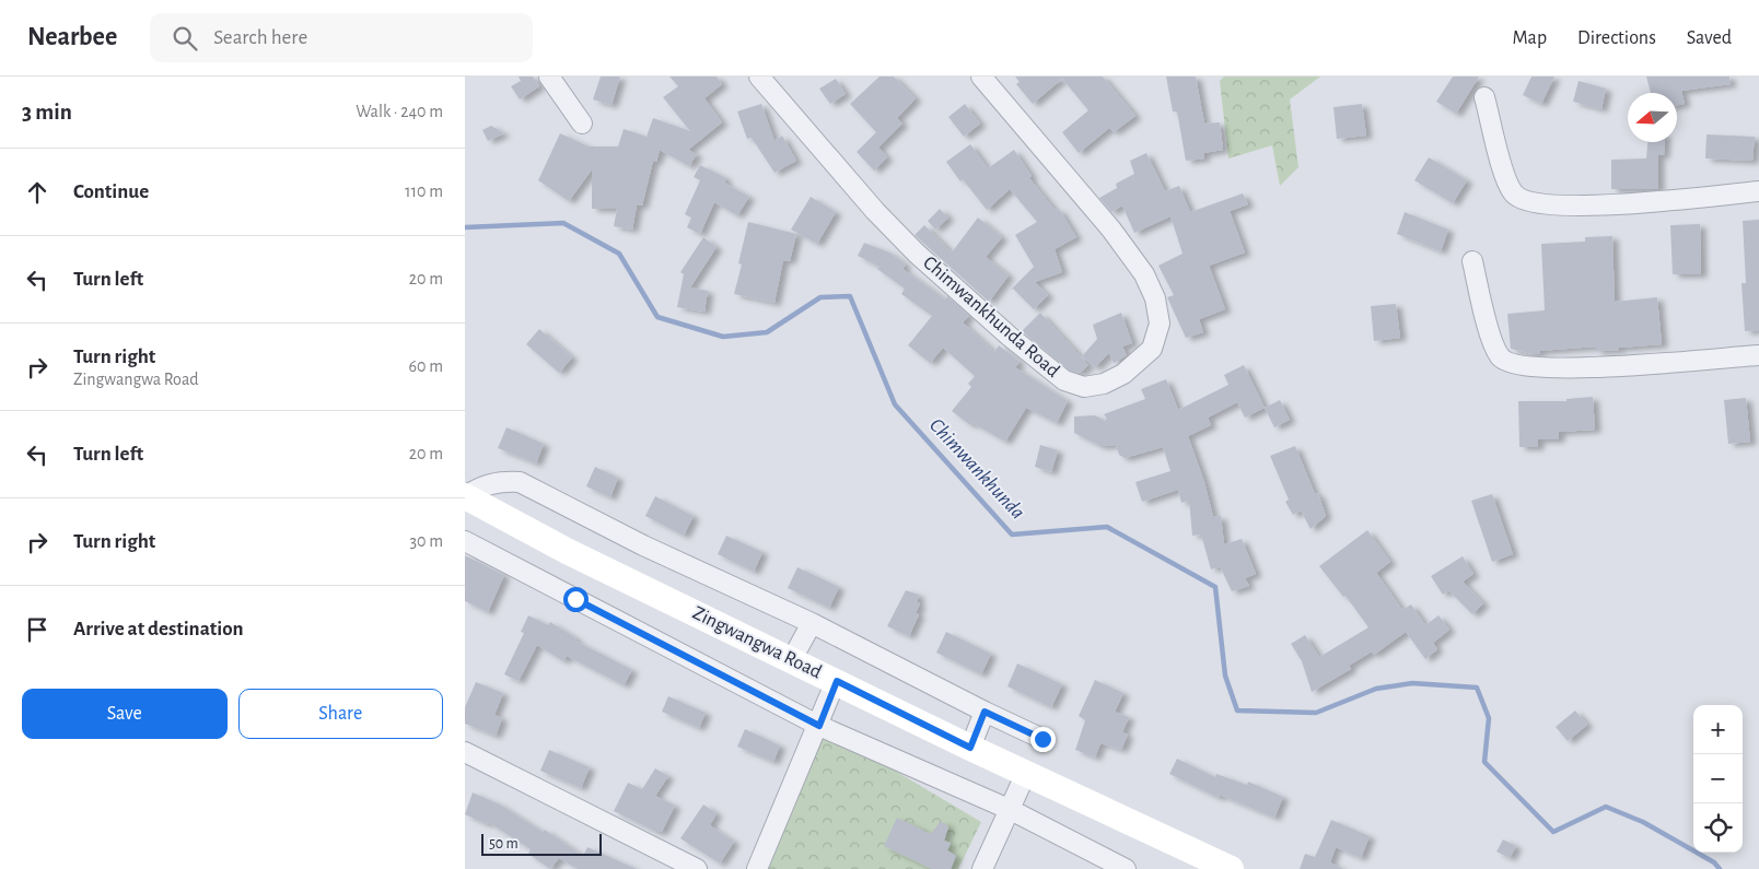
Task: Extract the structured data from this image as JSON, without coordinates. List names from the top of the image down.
{
  "streets": {
    "street": ["Chimwankhunda Road", "Zingwangwa Road"]
  },
  "water": ["Chimwankhunda"],
  "scale_bar": "50 m",
  "north": "left",
  "page": {
    "header": "Nearbee",
    "search": "Search here",
    "nav": ["Map", "Directions", "Saved"],
    "heading": ["3 min", "Walk · 240 m"],
    "list": [
      ["Continue", "110 m"],
      ["Turn left", "20 m"],
      ["Turn right", "Zingwangwa Road", "60 m"],
      ["Turn left", "20 m"],
      ["Turn right", "30 m"],
      "Arrive at destination"
    ],
    "buttons": ["Save", "Share"],
    "map_buttons": ["+", "−"],
    "scale": "50 m"
  }
}
